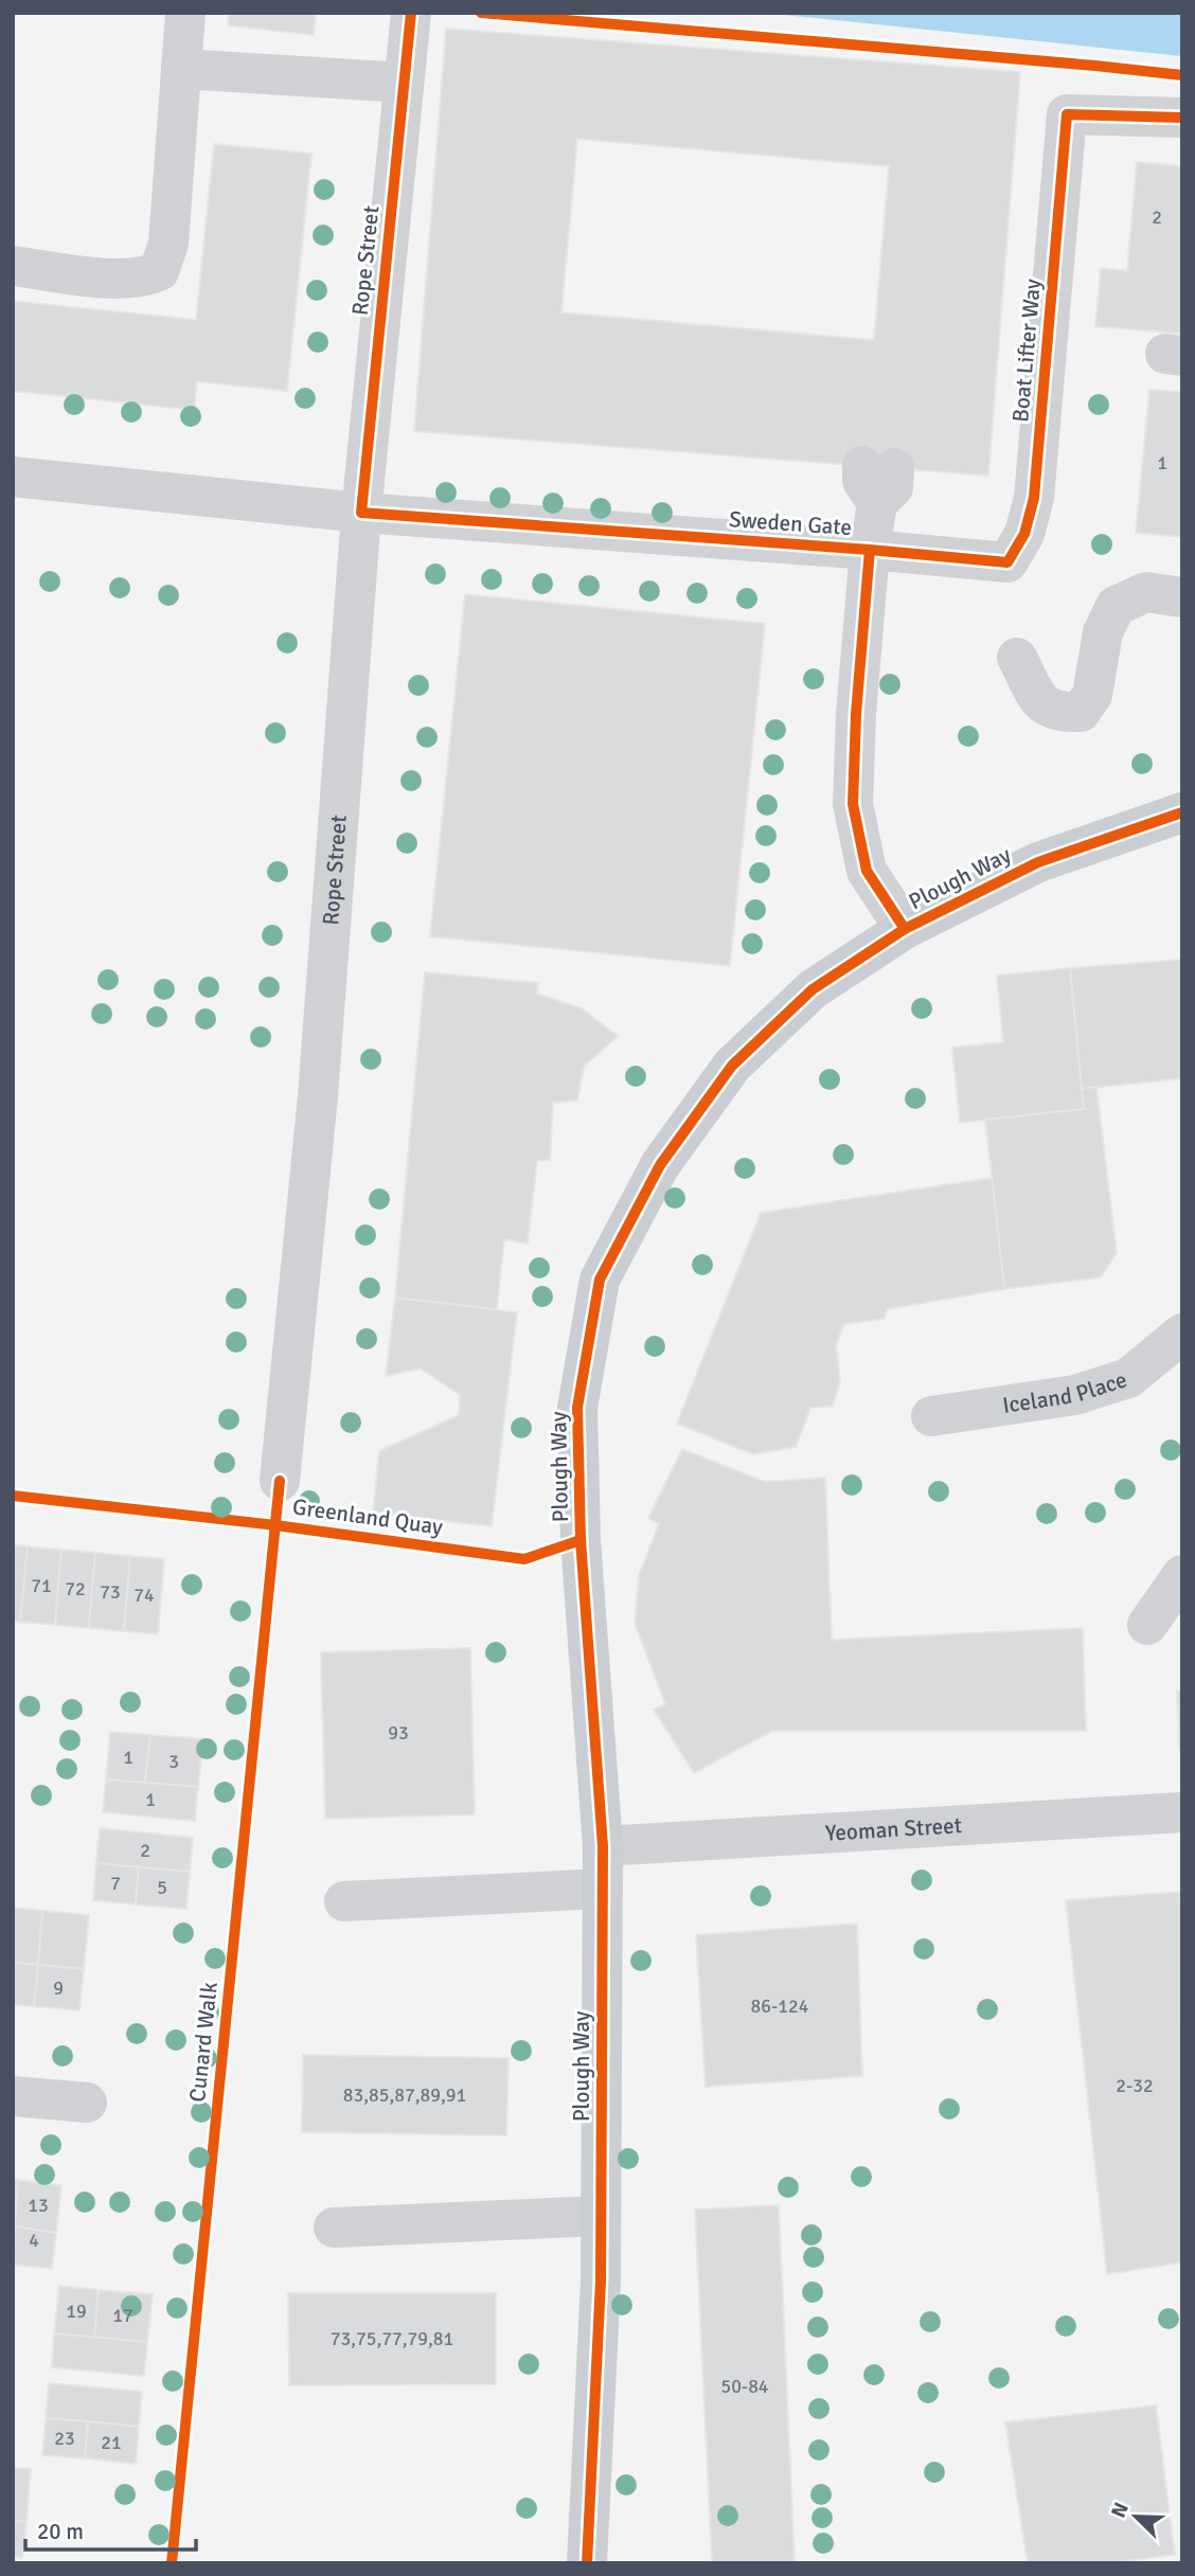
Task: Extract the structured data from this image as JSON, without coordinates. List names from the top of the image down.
{
  "streets": {
    "main road": ["Plough Way"],
    "street": [
      "Rope Street",
      "Boat Lifter Way",
      "Sweden Gate",
      "Iceland Place",
      "Yeoman Street"
    ],
    "cycle path": ["Greenland Quay", "Cunard Walk"]
  },
  "crossings": [
    ["Rope Street", "Sweden Gate"],
    ["Boat Lifter Way", "Sweden Gate"],
    ["Sweden Gate", "Plough Way"],
    ["Plough Way", "Yeoman Street"]
  ],
  "house_numbers": [
    "2",
    "1",
    "71",
    "72",
    "73",
    "74",
    "93",
    "1",
    "3",
    "1",
    "2",
    "7",
    "5",
    "9",
    "86-124",
    "2-32",
    "83,85,87,89,91",
    "13",
    "4",
    "19",
    "17",
    "73,75,77,79,81",
    "50-84",
    "23",
    "21"
  ],
  "scale_bar": "20 m",
  "north": "top left"
}
